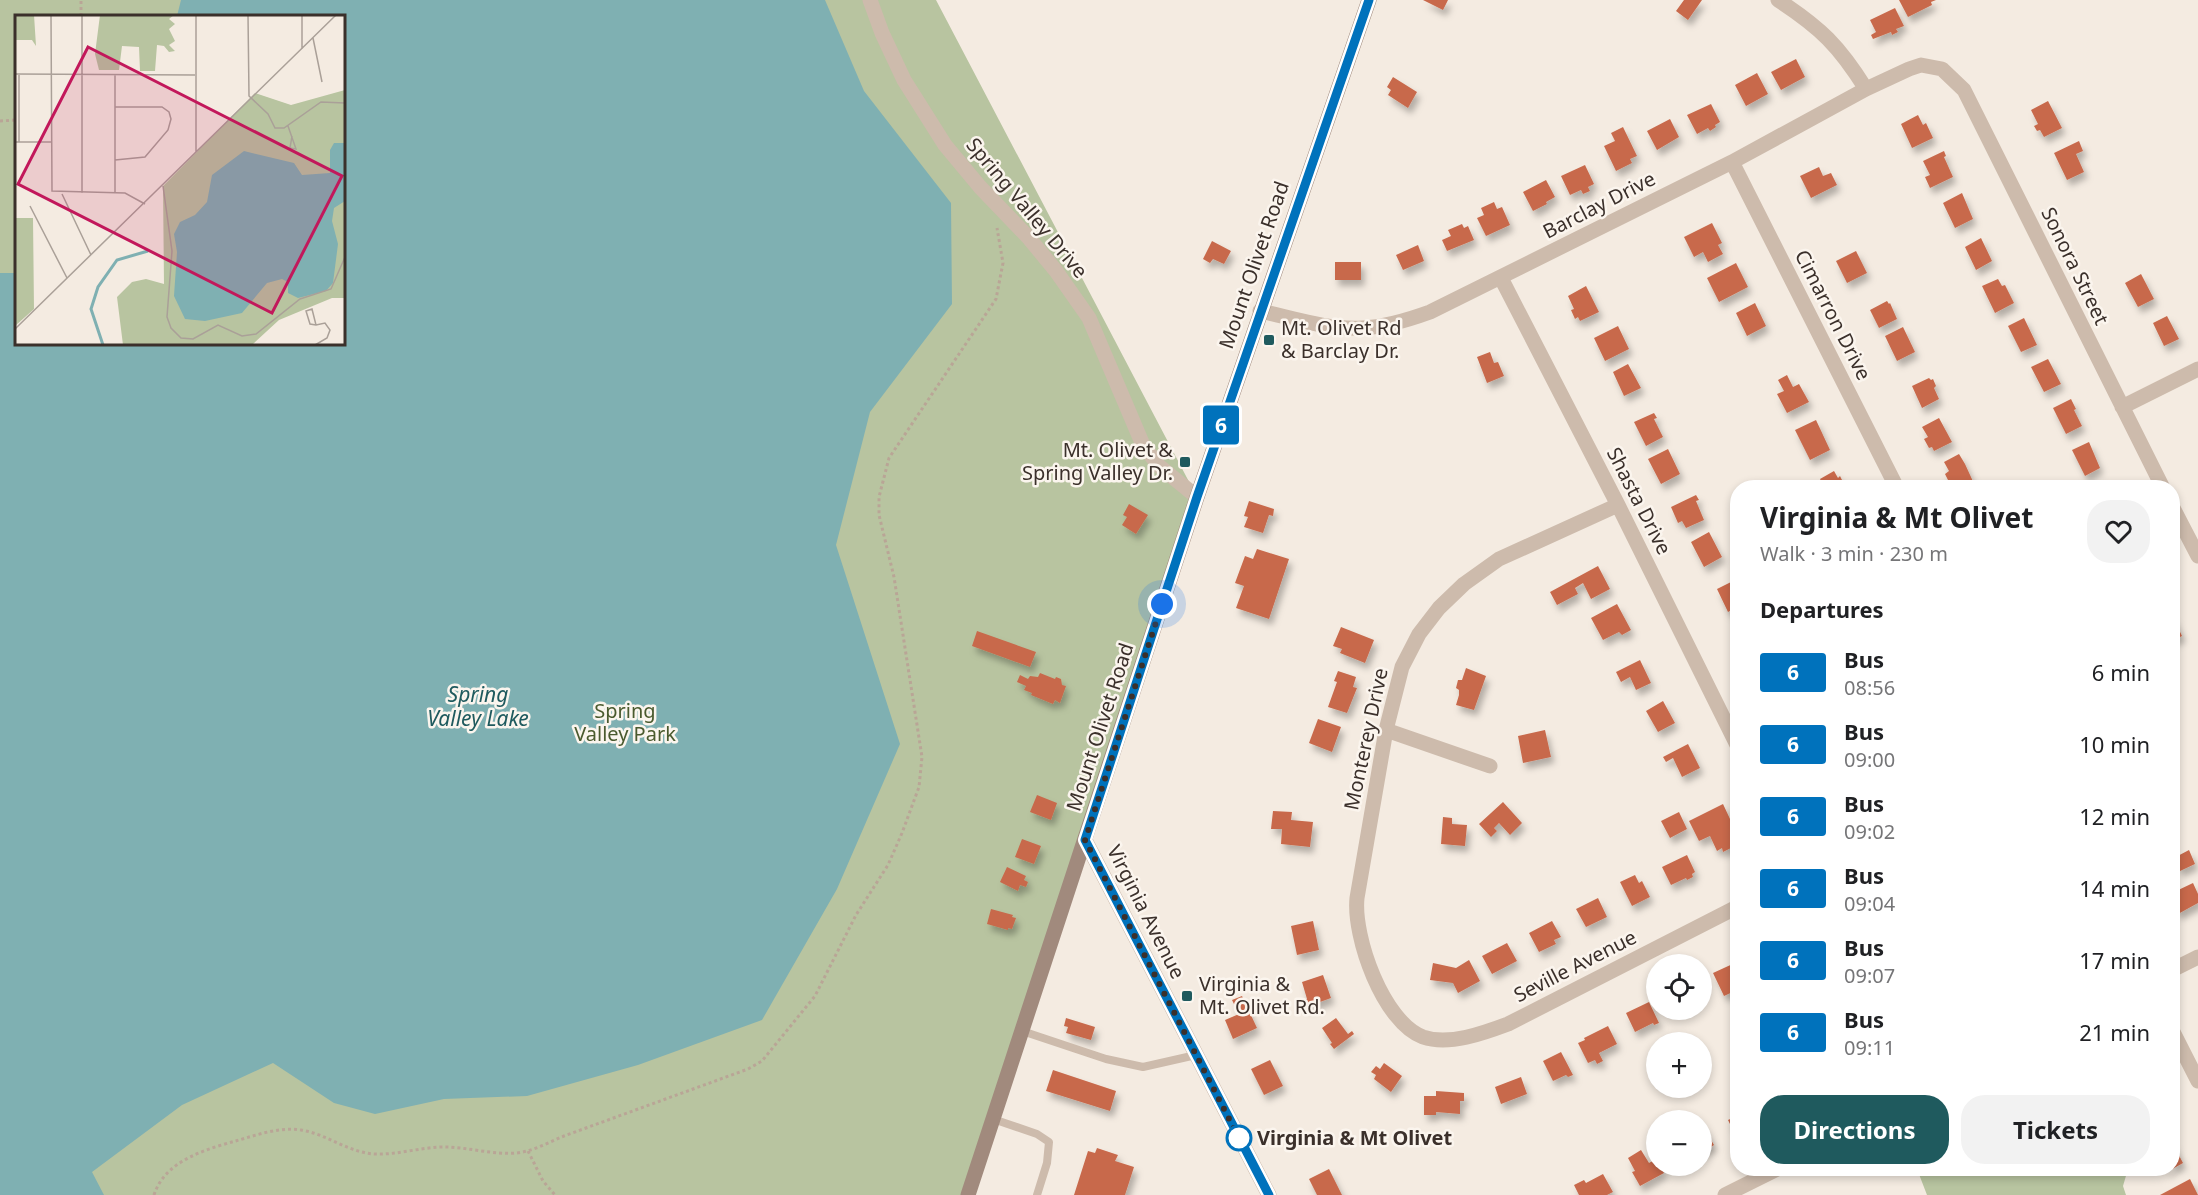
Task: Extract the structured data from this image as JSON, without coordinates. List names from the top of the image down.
{
  "streets": {
    "street": [
      "Barclay Drive",
      "Spring Valley Drive",
      "Mount Olivet Road",
      "Sonora Street",
      "Cimarron Drive",
      "Shasta Drive",
      "Monterey Drive",
      "Virginia Avenue",
      "Seville Avenue"
    ]
  },
  "crossings": [
    ["Barclay Drive", "Mount Olivet Road"],
    ["Barclay Drive", "Sonora Street"],
    ["Barclay Drive", "Cimarron Drive"],
    ["Barclay Drive", "Shasta Drive"],
    ["Spring Valley Drive", "Mount Olivet Road"],
    ["Mount Olivet Road", "Virginia Avenue"],
    ["Shasta Drive", "Monterey Drive"],
    ["Monterey Drive", "Seville Avenue"]
  ],
  "water": ["Spring Valley Lake"],
  "parks": ["Spring Valley Park"],
  "places": {
    "transit": ["Mt. Olivet Rd & Barclay Dr.", "Mt. Olivet & Spring Valley Dr.", "Virginia & Mt. Olivet Rd."],
    "other": ["Virginia & Mt Olivet"]
  },
  "lines": ["bus line 6"],
  "page": {
    "on_map": "6",
    "heading": [
      ["Virginia & Mt Olivet", "Walk · 3 min · 230 m"],
      "Departures"
    ],
    "list": [
      {
        "mark": "6",
        "name": "Bus",
        "note": "08:56",
        "value": "6 min"
      },
      {
        "mark": "6",
        "name": "Bus",
        "note": "09:00",
        "value": "10 min"
      },
      {
        "mark": "6",
        "name": "Bus",
        "note": "09:02",
        "value": "12 min"
      },
      {
        "mark": "6",
        "name": "Bus",
        "note": "09:04",
        "value": "14 min"
      },
      {
        "mark": "6",
        "name": "Bus",
        "note": "09:07",
        "value": "17 min"
      },
      {
        "mark": "6",
        "name": "Bus",
        "note": "09:11",
        "value": "21 min"
      }
    ],
    "map_buttons": ["+", "−"],
    "buttons": ["Directions", "Tickets"]
  }
}
